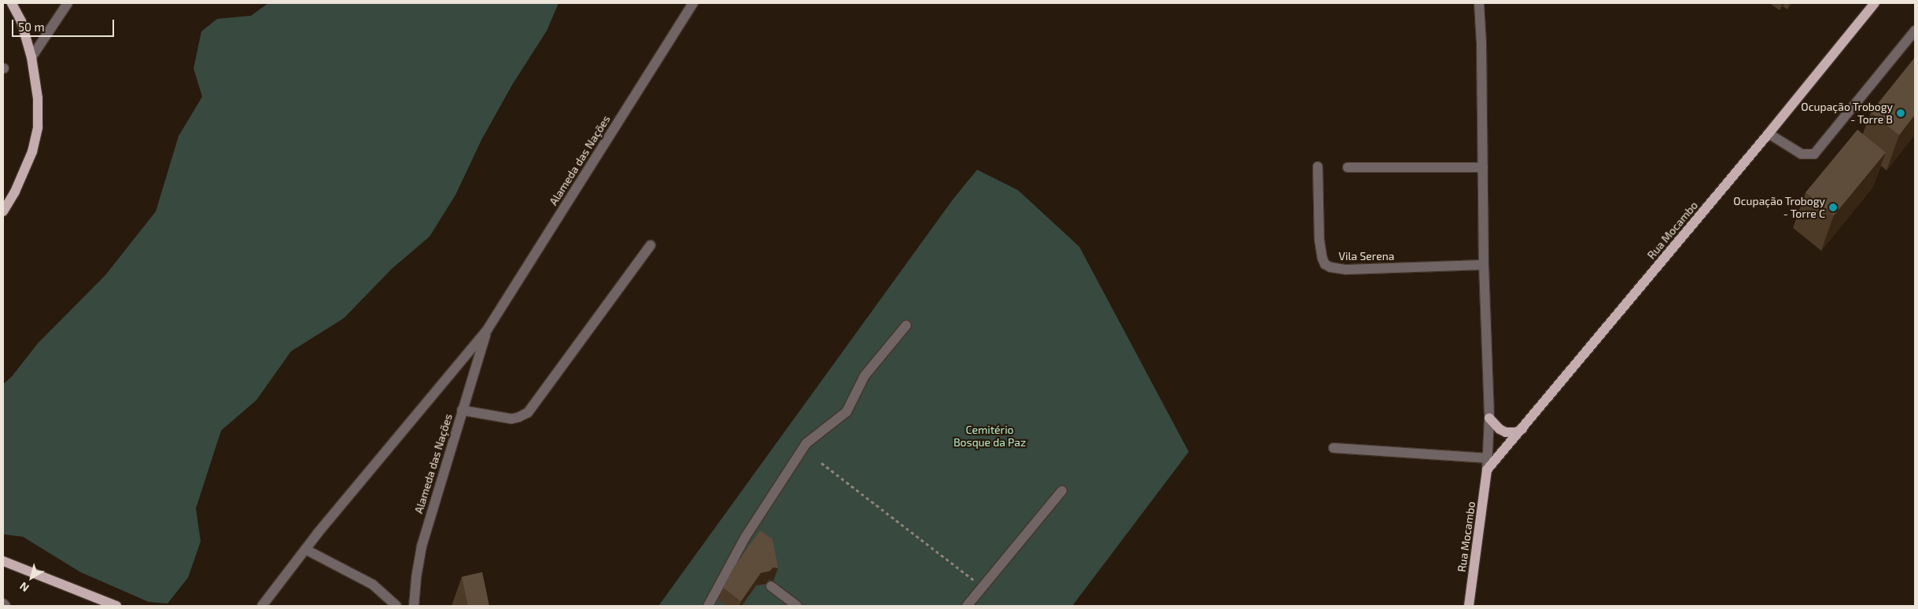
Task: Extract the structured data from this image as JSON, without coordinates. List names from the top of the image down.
{
  "streets": {
    "main road": ["Rua Mocambo"],
    "street": ["Alameda das Nações", "Vila Serena"]
  },
  "crossings": [
    ["Rua Mocambo", "Vila Serena"]
  ],
  "parks": ["Cemitério Bosque da Paz"],
  "places": ["Ocupação Trobogy - Torre B", "Ocupação Trobogy - Torre C"],
  "scale_bar": "50 m",
  "north": "bottom left"
}
